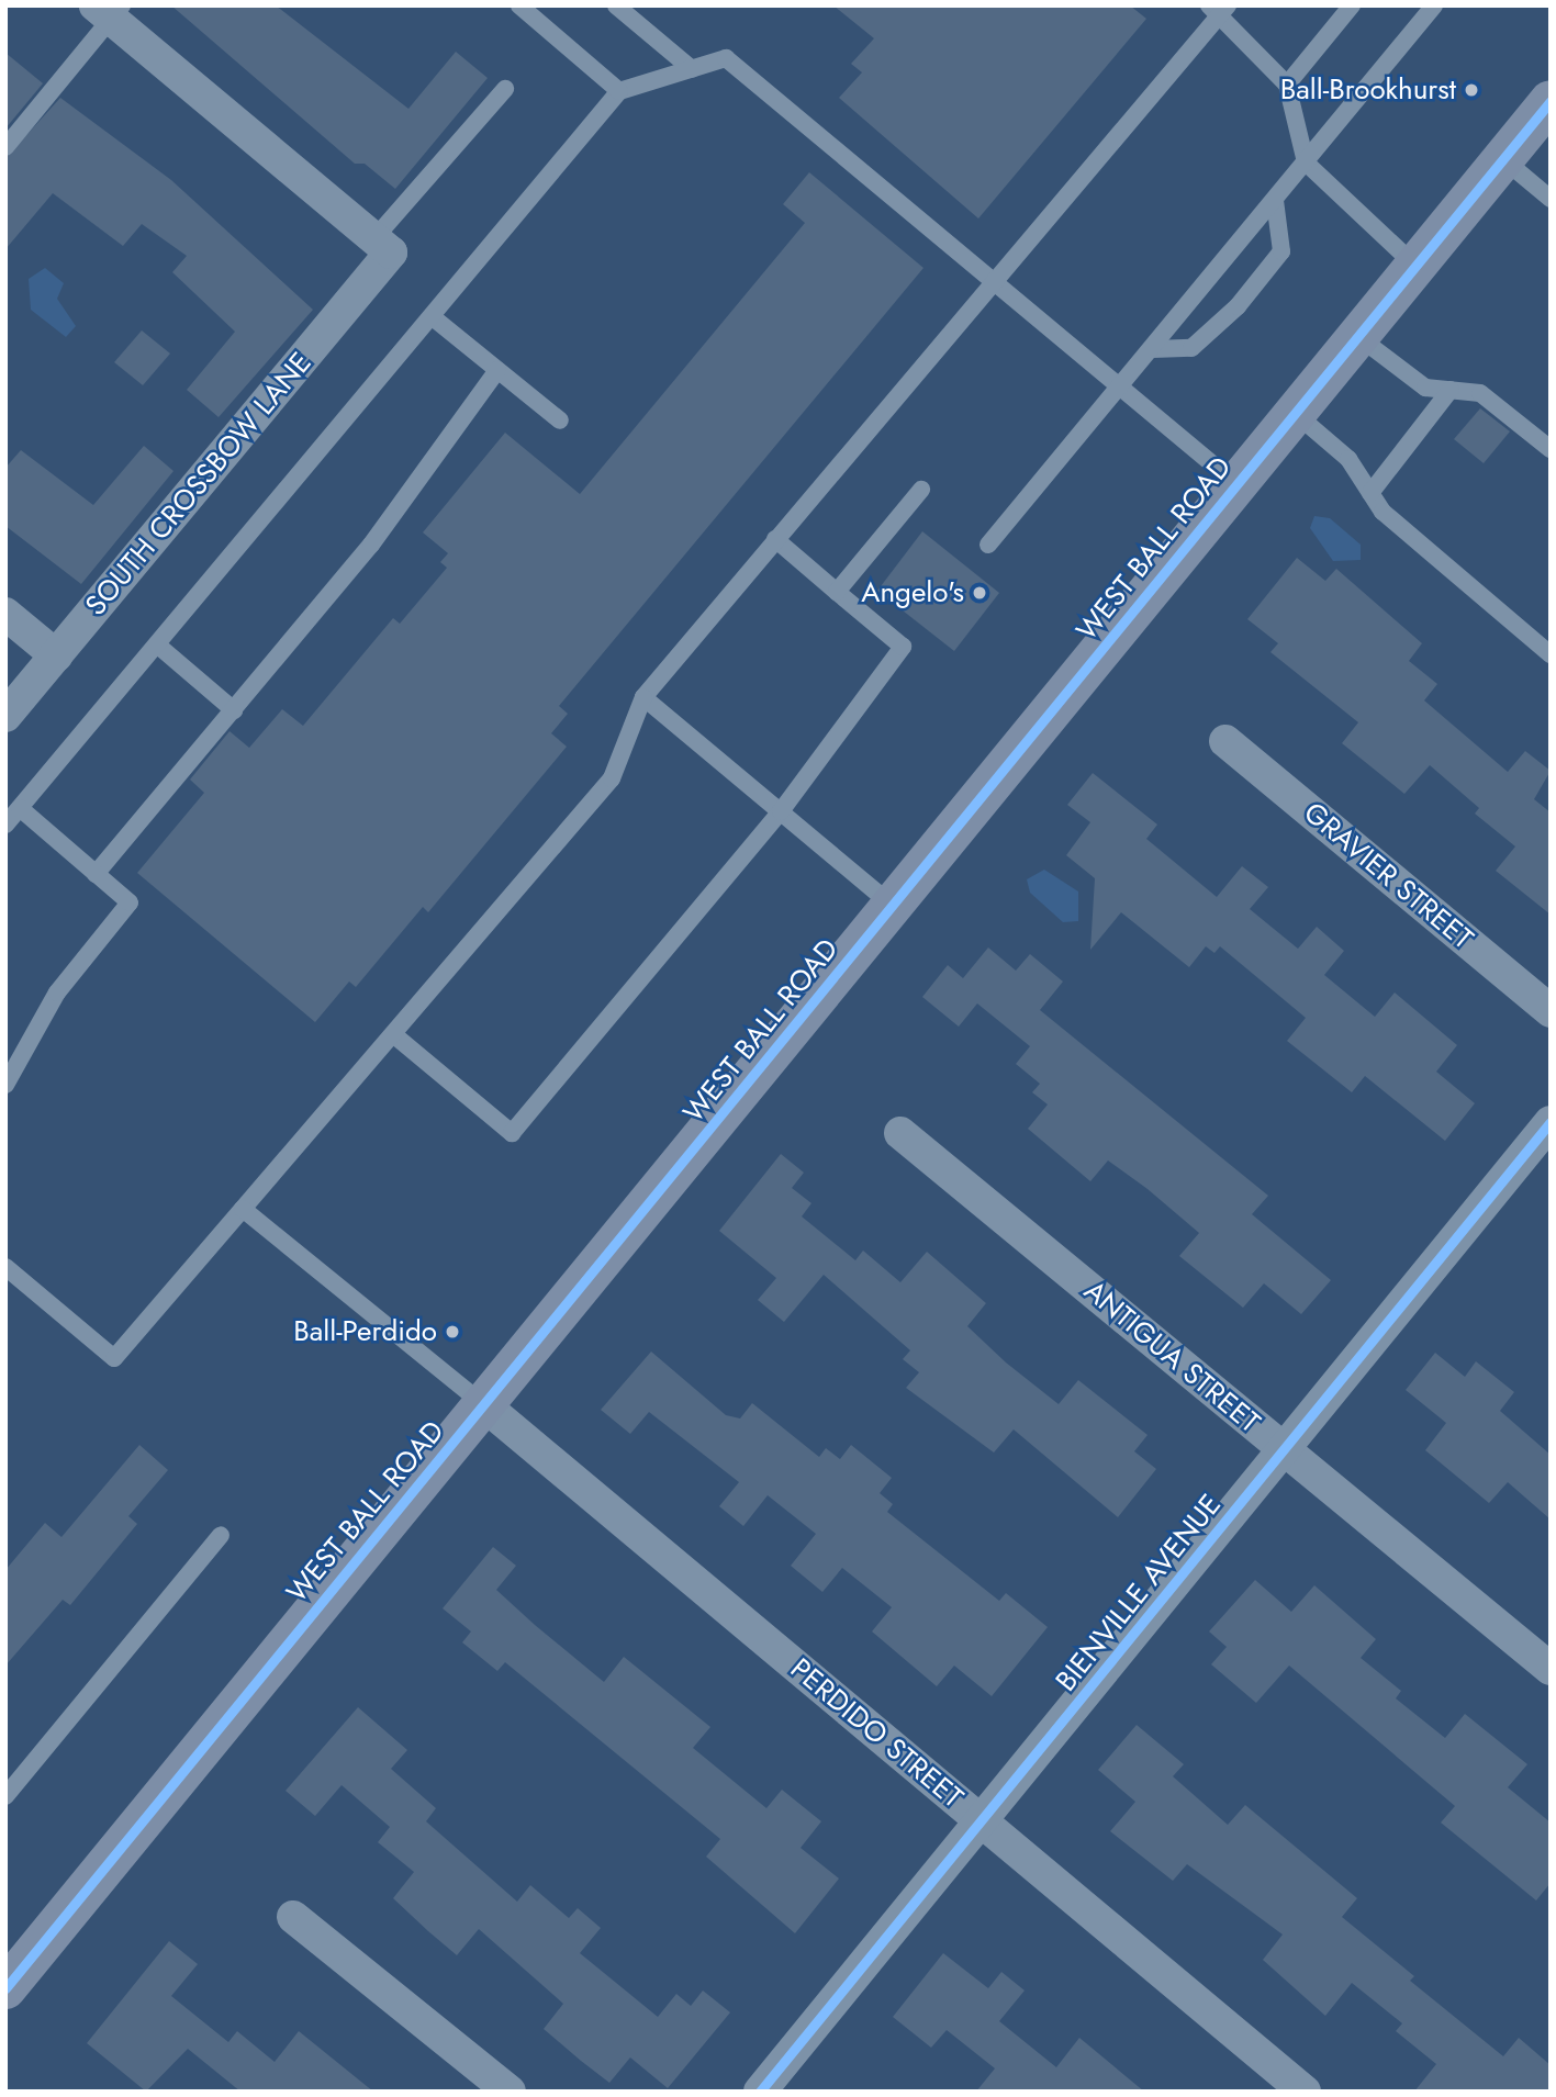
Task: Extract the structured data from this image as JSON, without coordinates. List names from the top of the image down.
{
  "streets": {
    "main road": ["WEST BALL ROAD"],
    "street": [
      "SOUTH CROSSBOW LANE",
      "GRAVIER STREET",
      "ANTIGUA STREET",
      "BIENVILLE AVENUE",
      "PERDIDO STREET"
    ]
  },
  "crossings": [
    ["WEST BALL ROAD", "PERDIDO STREET"],
    ["ANTIGUA STREET", "BIENVILLE AVENUE"],
    ["BIENVILLE AVENUE", "PERDIDO STREET"]
  ],
  "places": ["Ball-Brookhurst", "Angelo's", "Ball-Perdido"]
}
